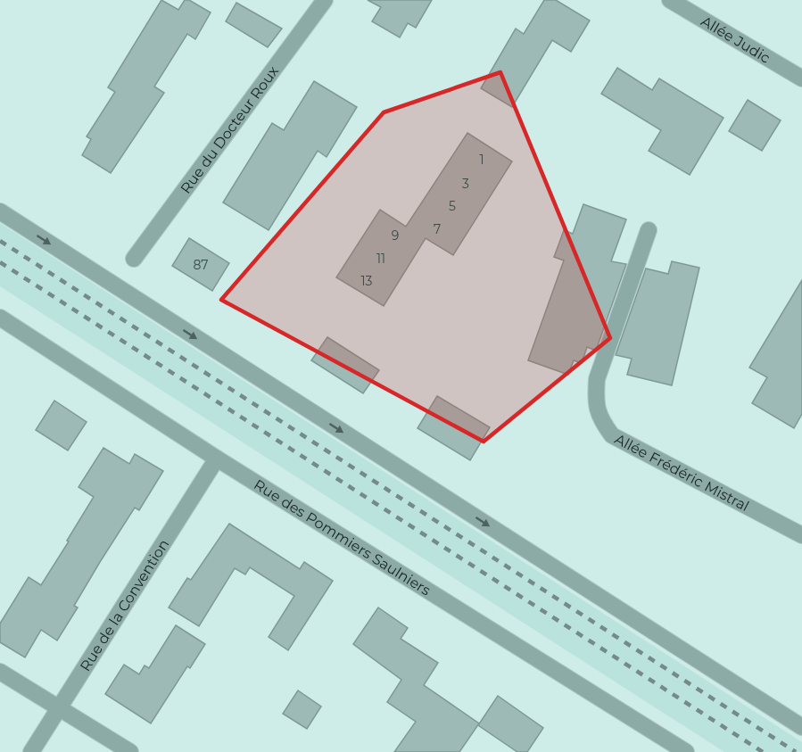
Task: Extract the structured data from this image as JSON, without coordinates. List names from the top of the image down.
{
  "streets": {
    "street": [
      "Allée Judic",
      "Rue du Docteur Roux",
      "Allée Frédéric Mistral",
      "Rue des Pommiers Saulniers",
      "Rue de la Convention"
    ]
  },
  "crossings": [
    ["Rue des Pommiers Saulniers", "Rue de la Convention"]
  ],
  "house_numbers": [
    "1",
    "3",
    "5",
    "7",
    "9",
    "11",
    "87",
    "13"
  ]
}
